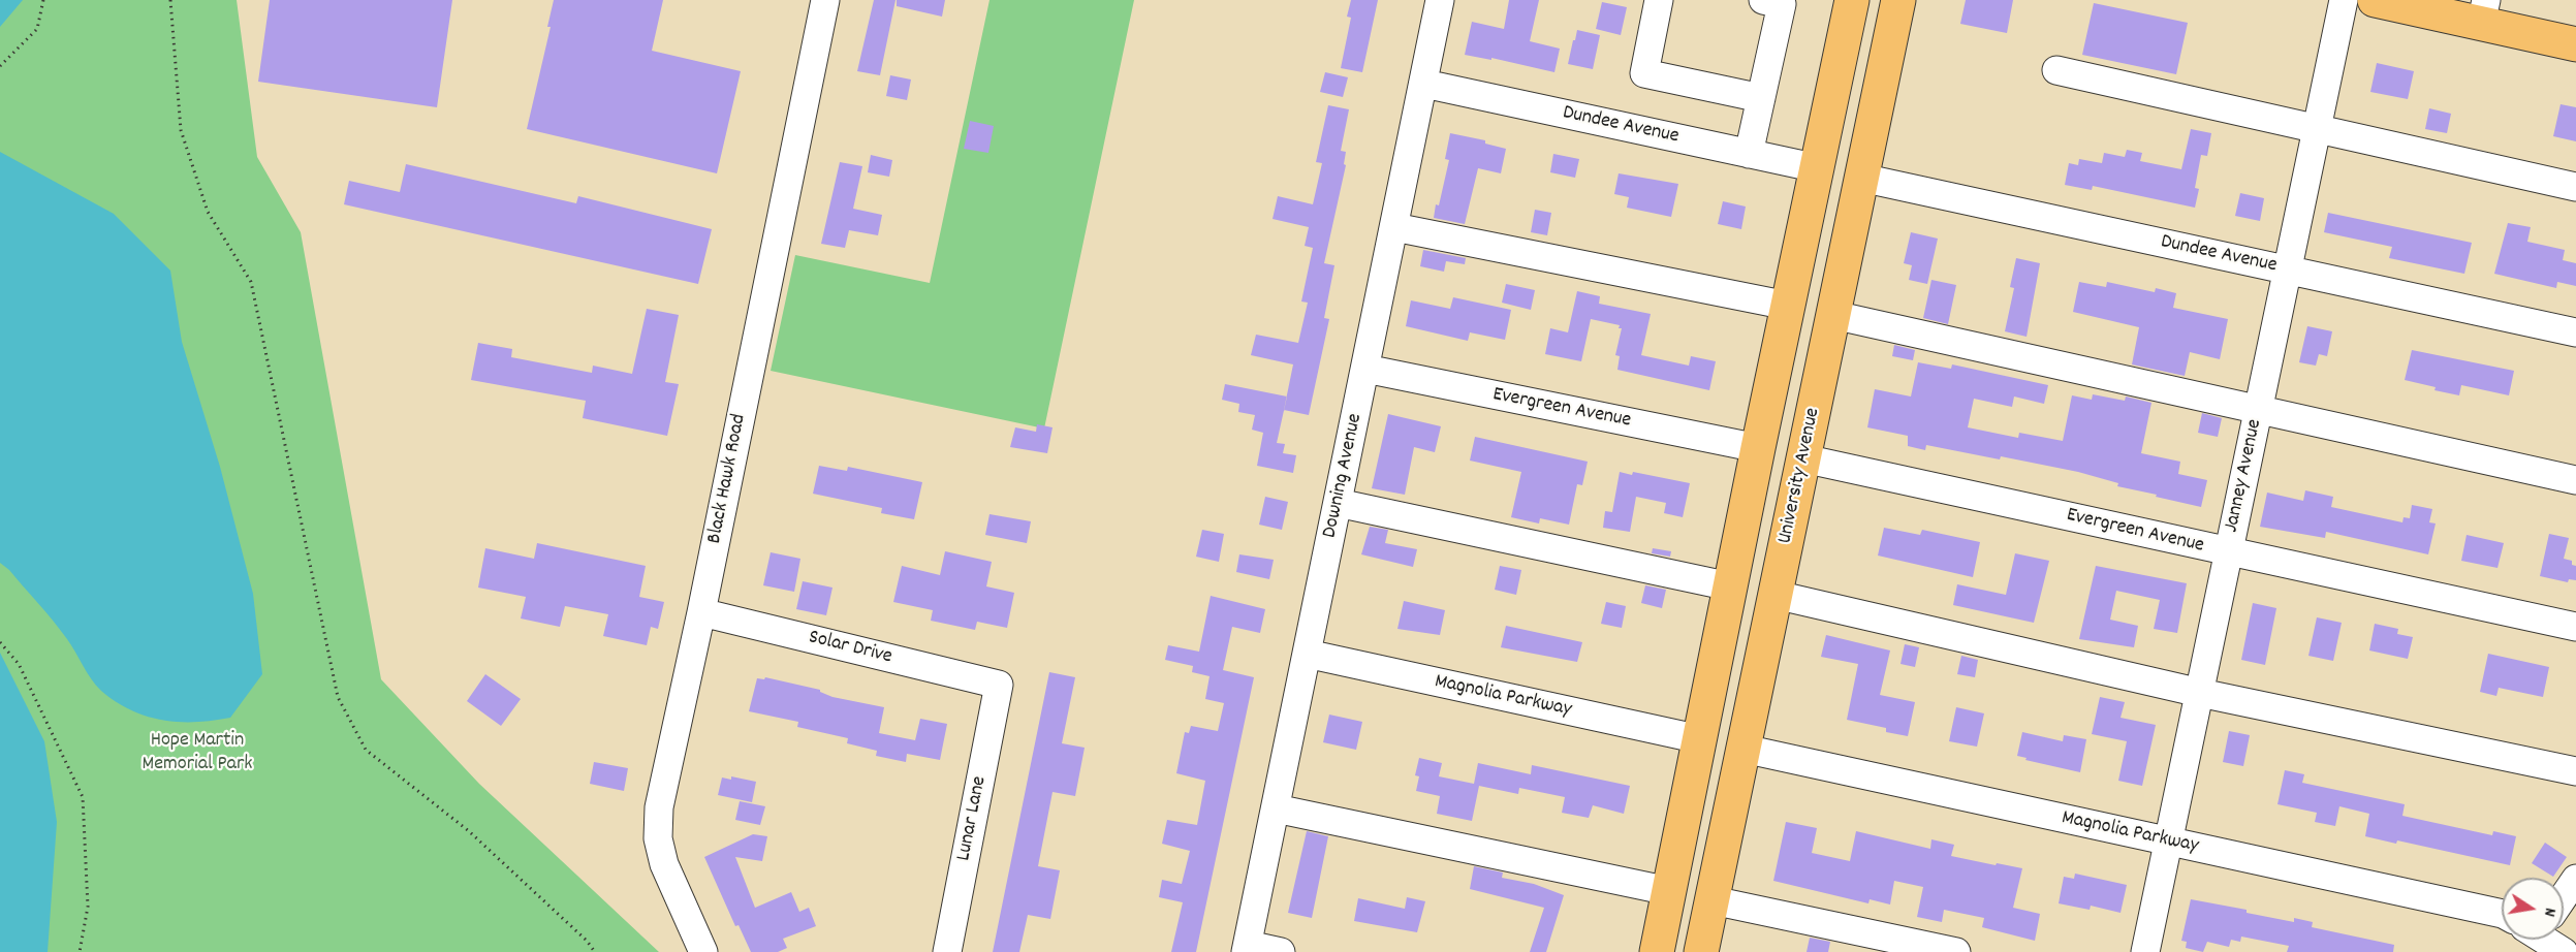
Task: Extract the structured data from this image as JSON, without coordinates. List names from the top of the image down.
{
  "streets": {
    "main road": ["University Avenue"],
    "street": [
      "Dundee Avenue",
      "Evergreen Avenue",
      "Downing Avenue",
      "Janney Avenue",
      "Black Hawk Road",
      "Solar Drive",
      "Magnolia Parkway",
      "Lunar Lane"
    ]
  },
  "crossings": [
    ["Dundee Avenue", "Downing Avenue"],
    ["Dundee Avenue", "University Avenue"],
    ["Dundee Avenue", "Janney Avenue"],
    ["Evergreen Avenue", "Downing Avenue"],
    ["Evergreen Avenue", "University Avenue"],
    ["Evergreen Avenue", "Janney Avenue"],
    ["Downing Avenue", "Magnolia Parkway"],
    ["University Avenue", "Magnolia Parkway"],
    ["Janney Avenue", "Magnolia Parkway"],
    ["Black Hawk Road", "Solar Drive"],
    ["Solar Drive", "Lunar Lane"]
  ],
  "parks": ["Hope Martin Memorial Park"],
  "north": "right"
}
